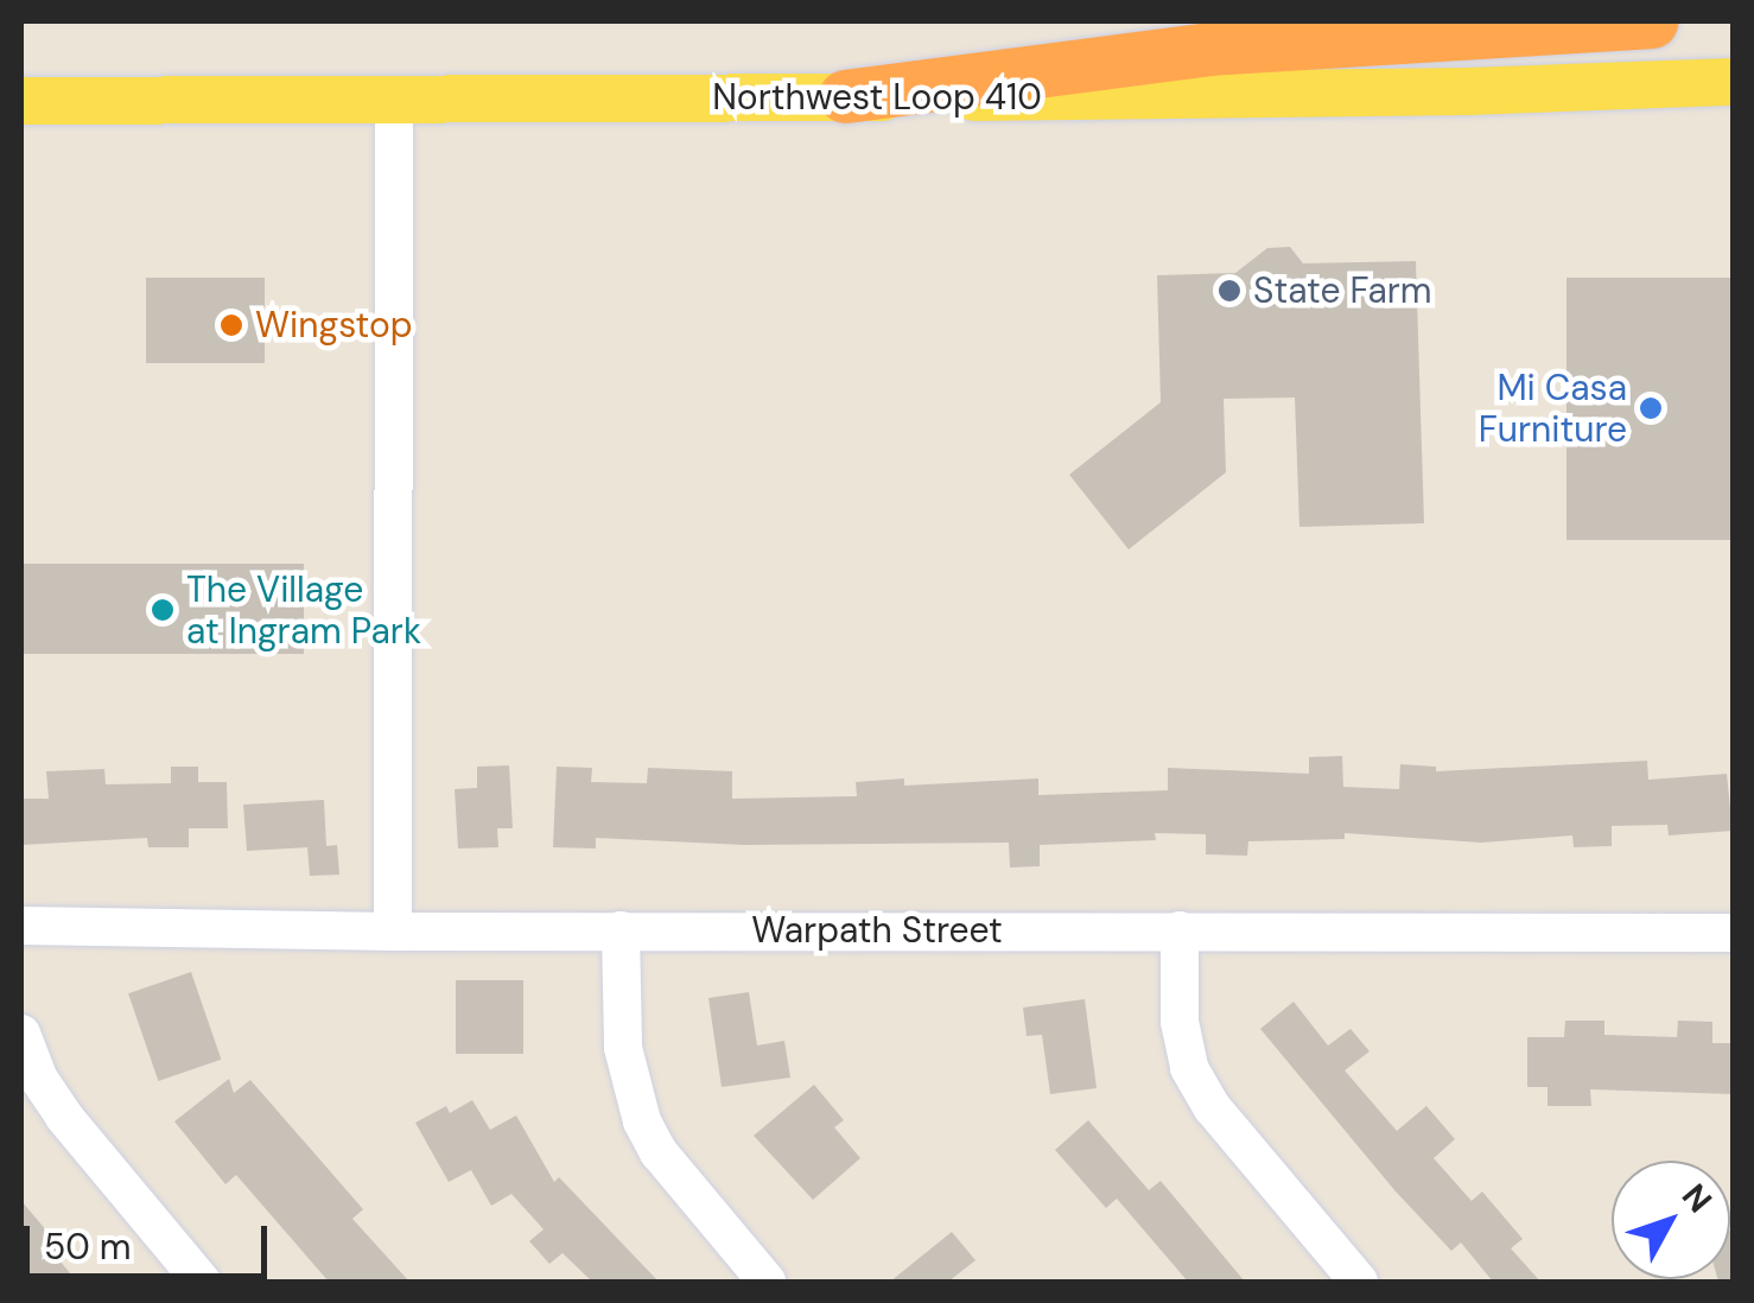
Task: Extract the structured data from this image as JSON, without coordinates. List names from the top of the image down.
{
  "streets": {
    "main road": ["Northwest Loop 410"],
    "street": ["Warpath Street"]
  },
  "places": [
    "State Farm",
    "Wingstop",
    "Mi Casa Furniture",
    "The Village at Ingram Park"
  ],
  "scale_bar": "50 m",
  "north": "top right"
}
